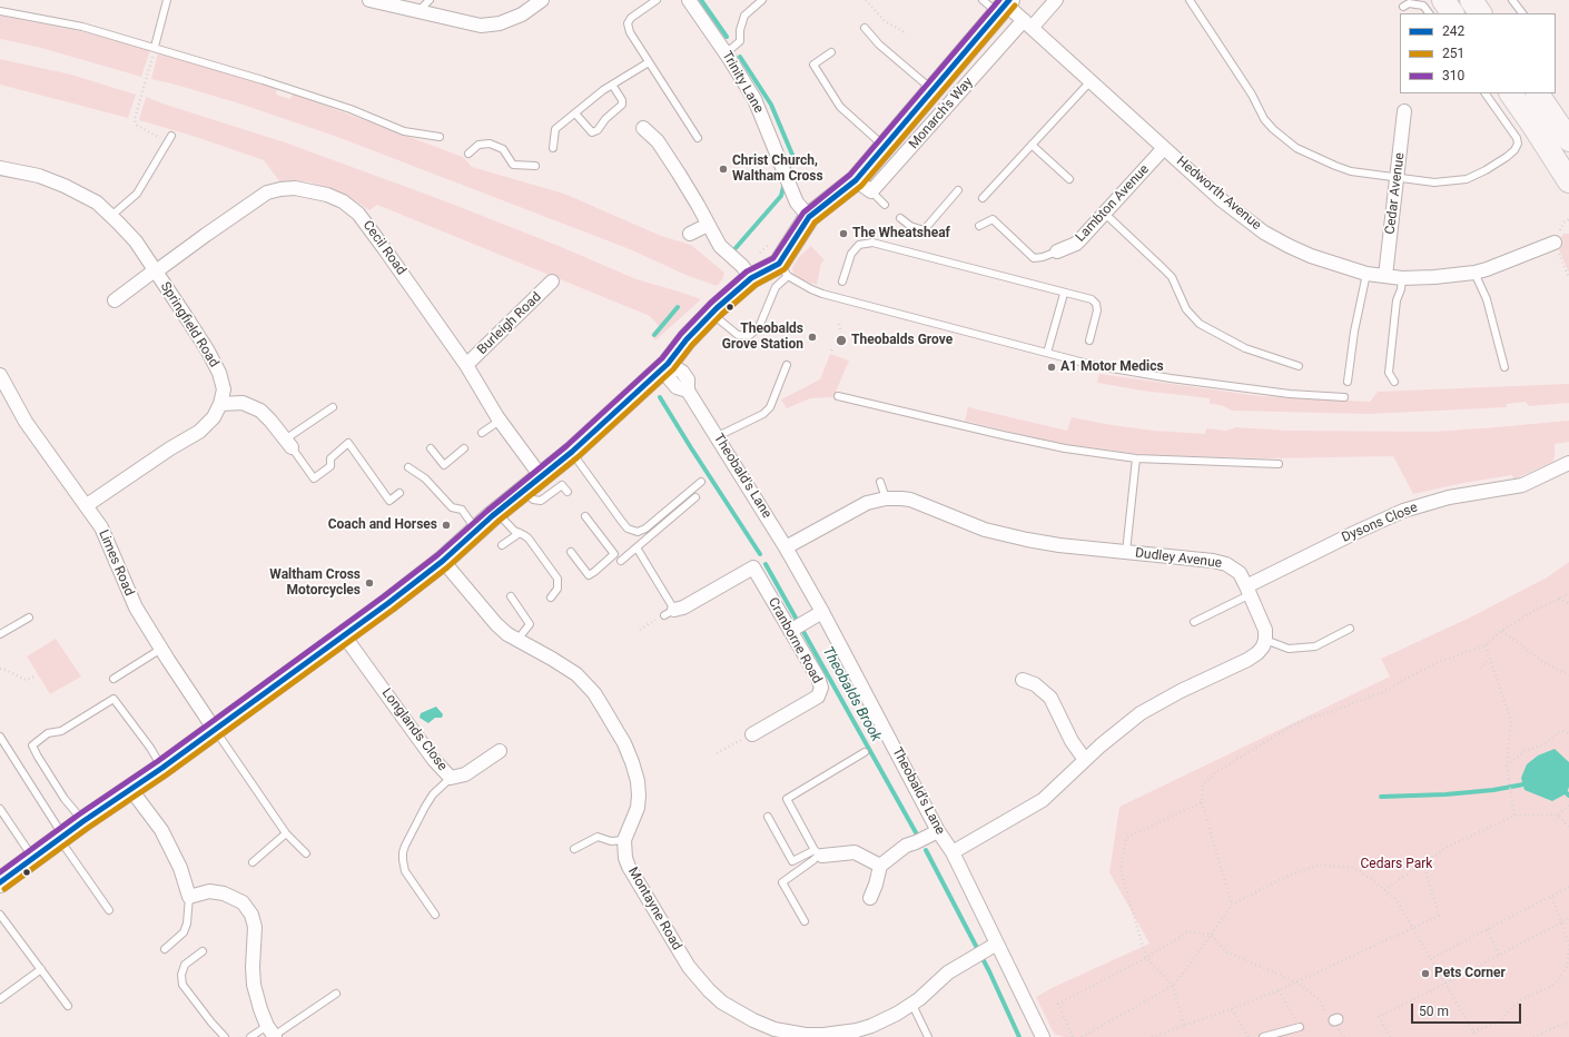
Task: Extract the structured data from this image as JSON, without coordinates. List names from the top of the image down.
{
  "streets": {
    "street": [
      "Trinity Lane",
      "Monarch's Way",
      "Hedworth Avenue",
      "Cedar Avenue",
      "Lambton Avenue",
      "Cecil Road",
      "Burleigh Road",
      "Springfield Road",
      "Theobald's Lane",
      "Dysons Close",
      "Dudley Avenue",
      "Limes Road",
      "Cranborne Road",
      "Longlands Close",
      "Montayne Road"
    ]
  },
  "crossings": [
    ["Monarch's Way", "Hedworth Avenue"],
    ["Hedworth Avenue", "Cedar Avenue"],
    ["Hedworth Avenue", "Lambton Avenue"],
    ["Cecil Road", "Burleigh Road"],
    ["Cecil Road", "Springfield Road"],
    ["Springfield Road", "Limes Road"],
    ["Theobald's Lane", "Dudley Avenue"],
    ["Theobald's Lane", "Montayne Road"],
    ["Dysons Close", "Dudley Avenue"]
  ],
  "water": ["Theobalds Brook"],
  "parks": ["Cedars Park"],
  "places": [
    "Christ Church, Waltham Cross",
    "The Wheatsheaf",
    "Theobalds Grove Station",
    "Theobalds Grove",
    "A1 Motor Medics",
    "Coach and Horses",
    "Waltham Cross Motorcycles",
    "Pets Corner"
  ],
  "lines": ["transit line 242", "transit line 310", "transit line 251"],
  "legend": ["242", "251", "310"],
  "scale_bar": "50 m"
}
